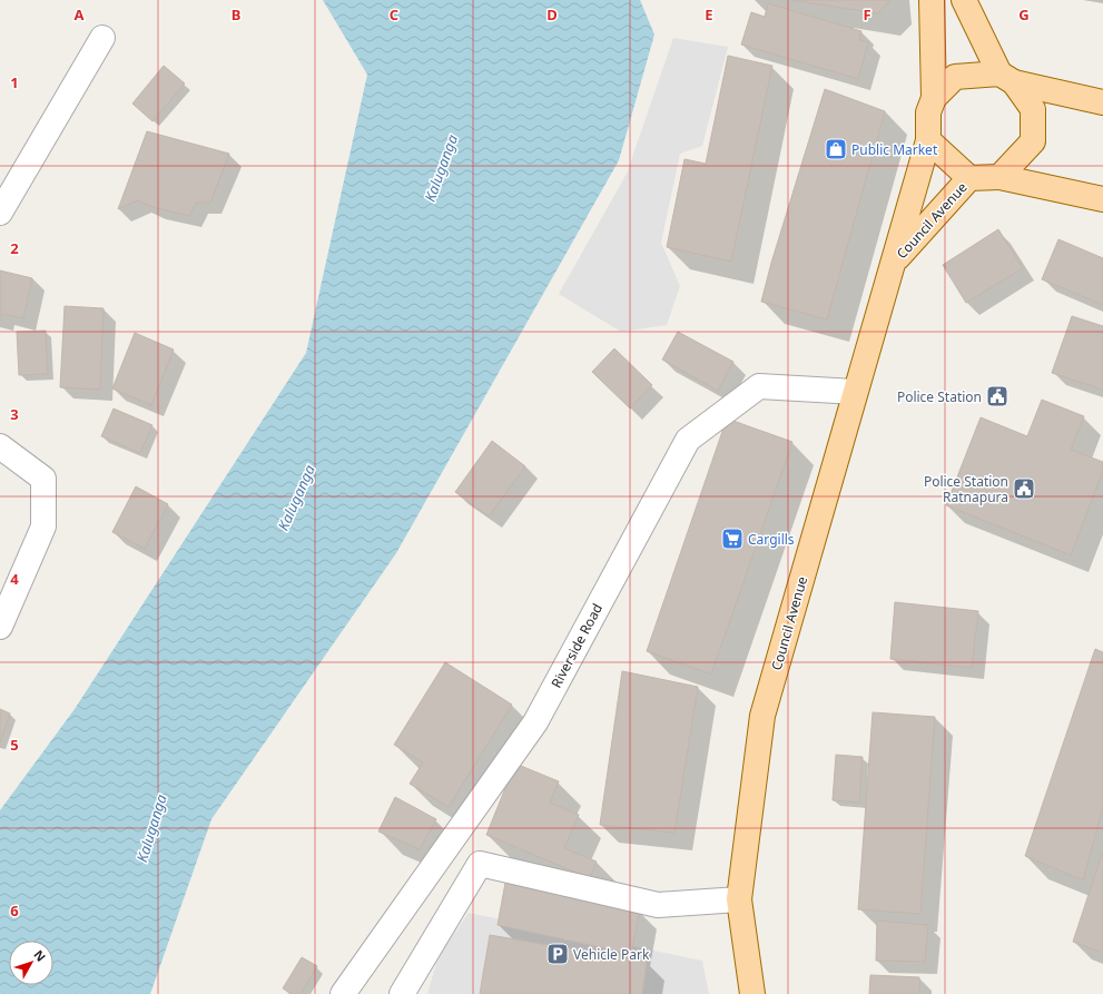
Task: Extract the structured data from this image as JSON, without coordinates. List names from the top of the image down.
{
  "streets": {
    "main road": ["Council Avenue"],
    "street": ["Riverside Road"]
  },
  "crossings": [
    ["Council Avenue", "Riverside Road"]
  ],
  "water": ["Kaluganga"],
  "places": {
    "shop": ["Public Market"],
    "public building": ["Police Station", "Police Station Ratnapura"],
    "supermarket": ["Cargills"],
    "parking": ["Vehicle Park"]
  },
  "north": "top right",
  "grid": {
    "columns": [
      "A",
      "B",
      "C",
      "D",
      "E",
      "F",
      "G"
    ],
    "rows": [
      "1",
      "2",
      "3",
      "4",
      "5",
      "6"
    ]
  }
}
